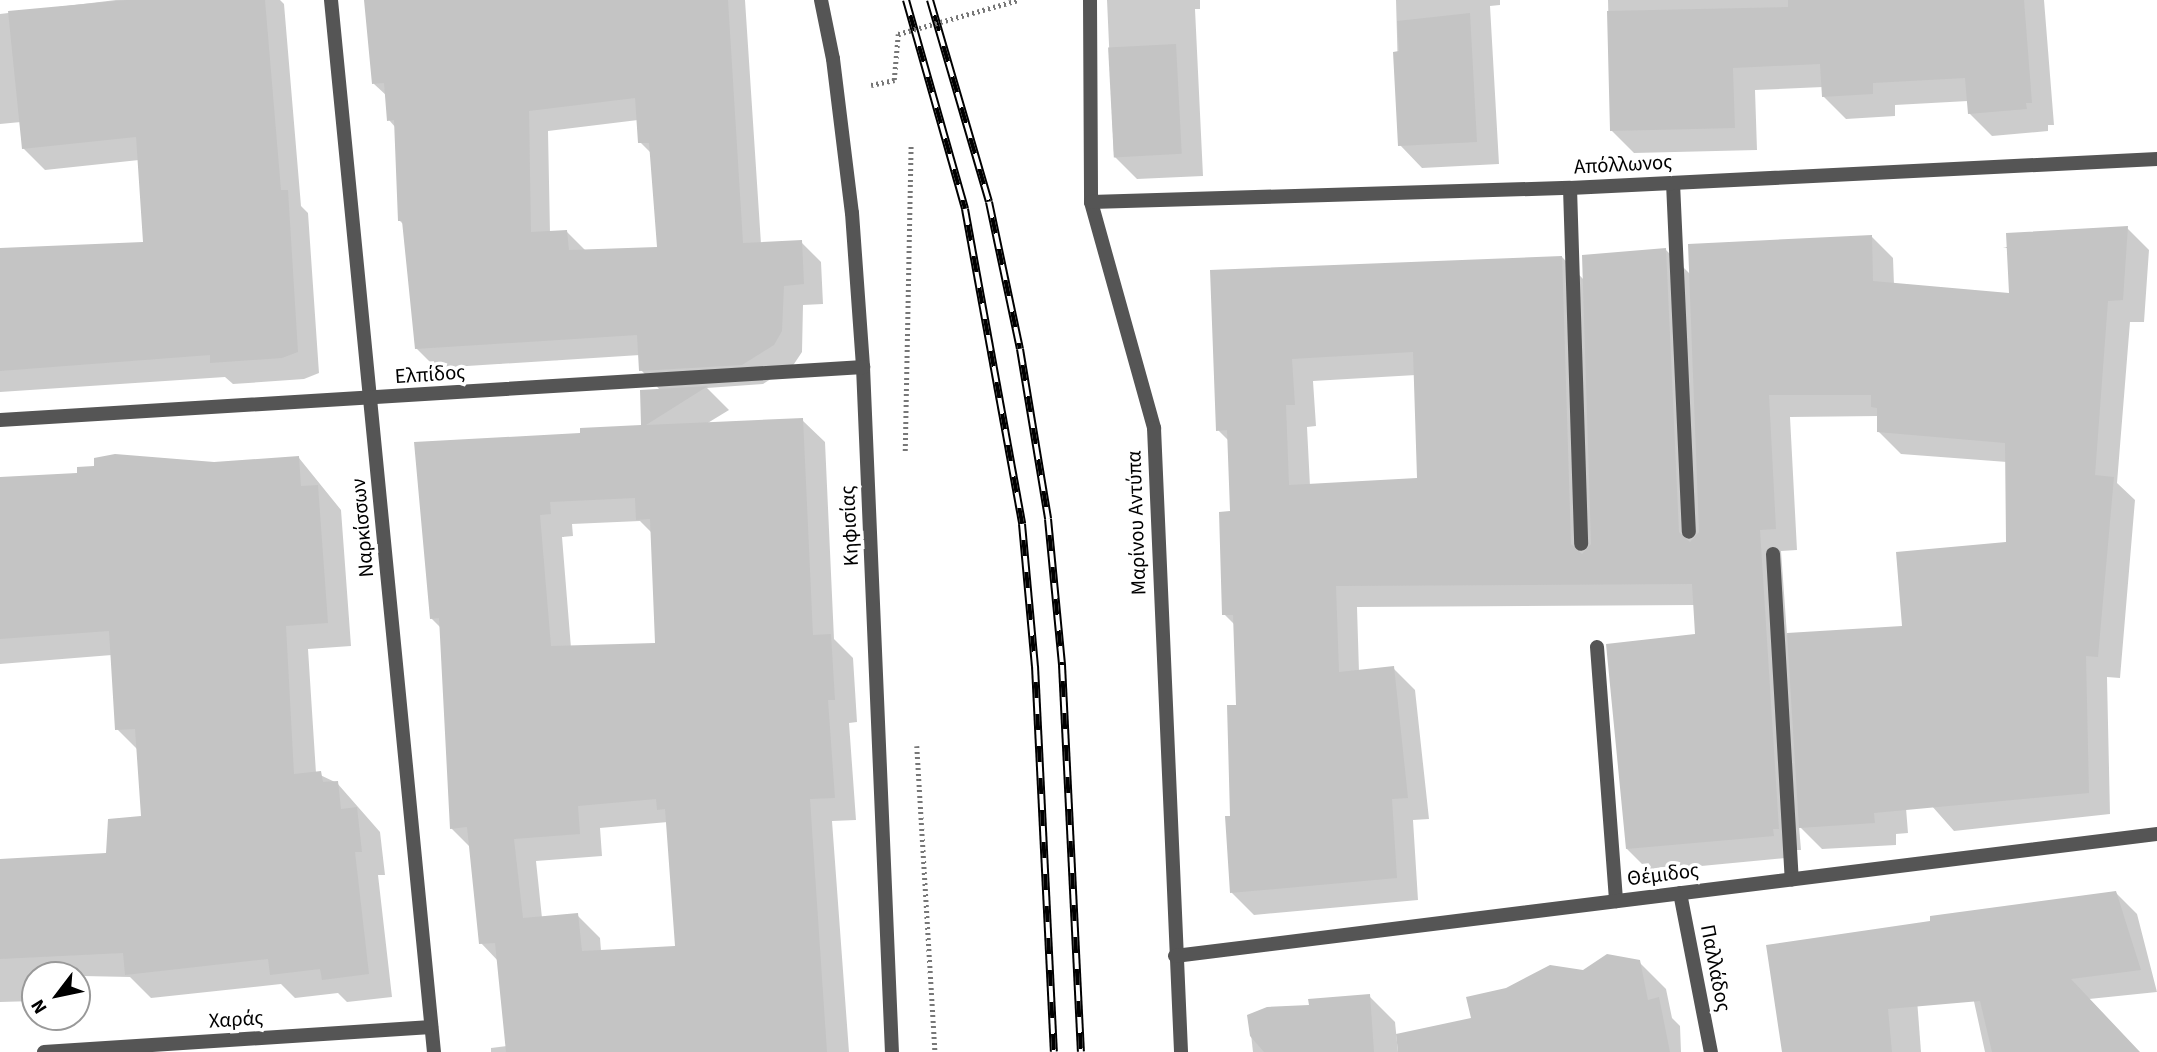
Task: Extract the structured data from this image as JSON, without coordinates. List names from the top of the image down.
{
  "streets": {
    "street": [
      "Απόλλωνος",
      "Ελπίδος",
      "Μαρίνου Αντύπα",
      "Κηφισίας",
      "Ναρκίσσων",
      "Θέμιδος",
      "Παλλάδος",
      "Χαράς"
    ]
  },
  "crossings": [
    ["Απόλλωνος", "Μαρίνου Αντύπα"],
    ["Ελπίδος", "Κηφισίας"],
    ["Ελπίδος", "Ναρκίσσων"],
    ["Μαρίνου Αντύπα", "Θέμιδος"],
    ["Ναρκίσσων", "Χαράς"],
    ["Θέμιδος", "Παλλάδος"]
  ],
  "north": "bottom left"
}
